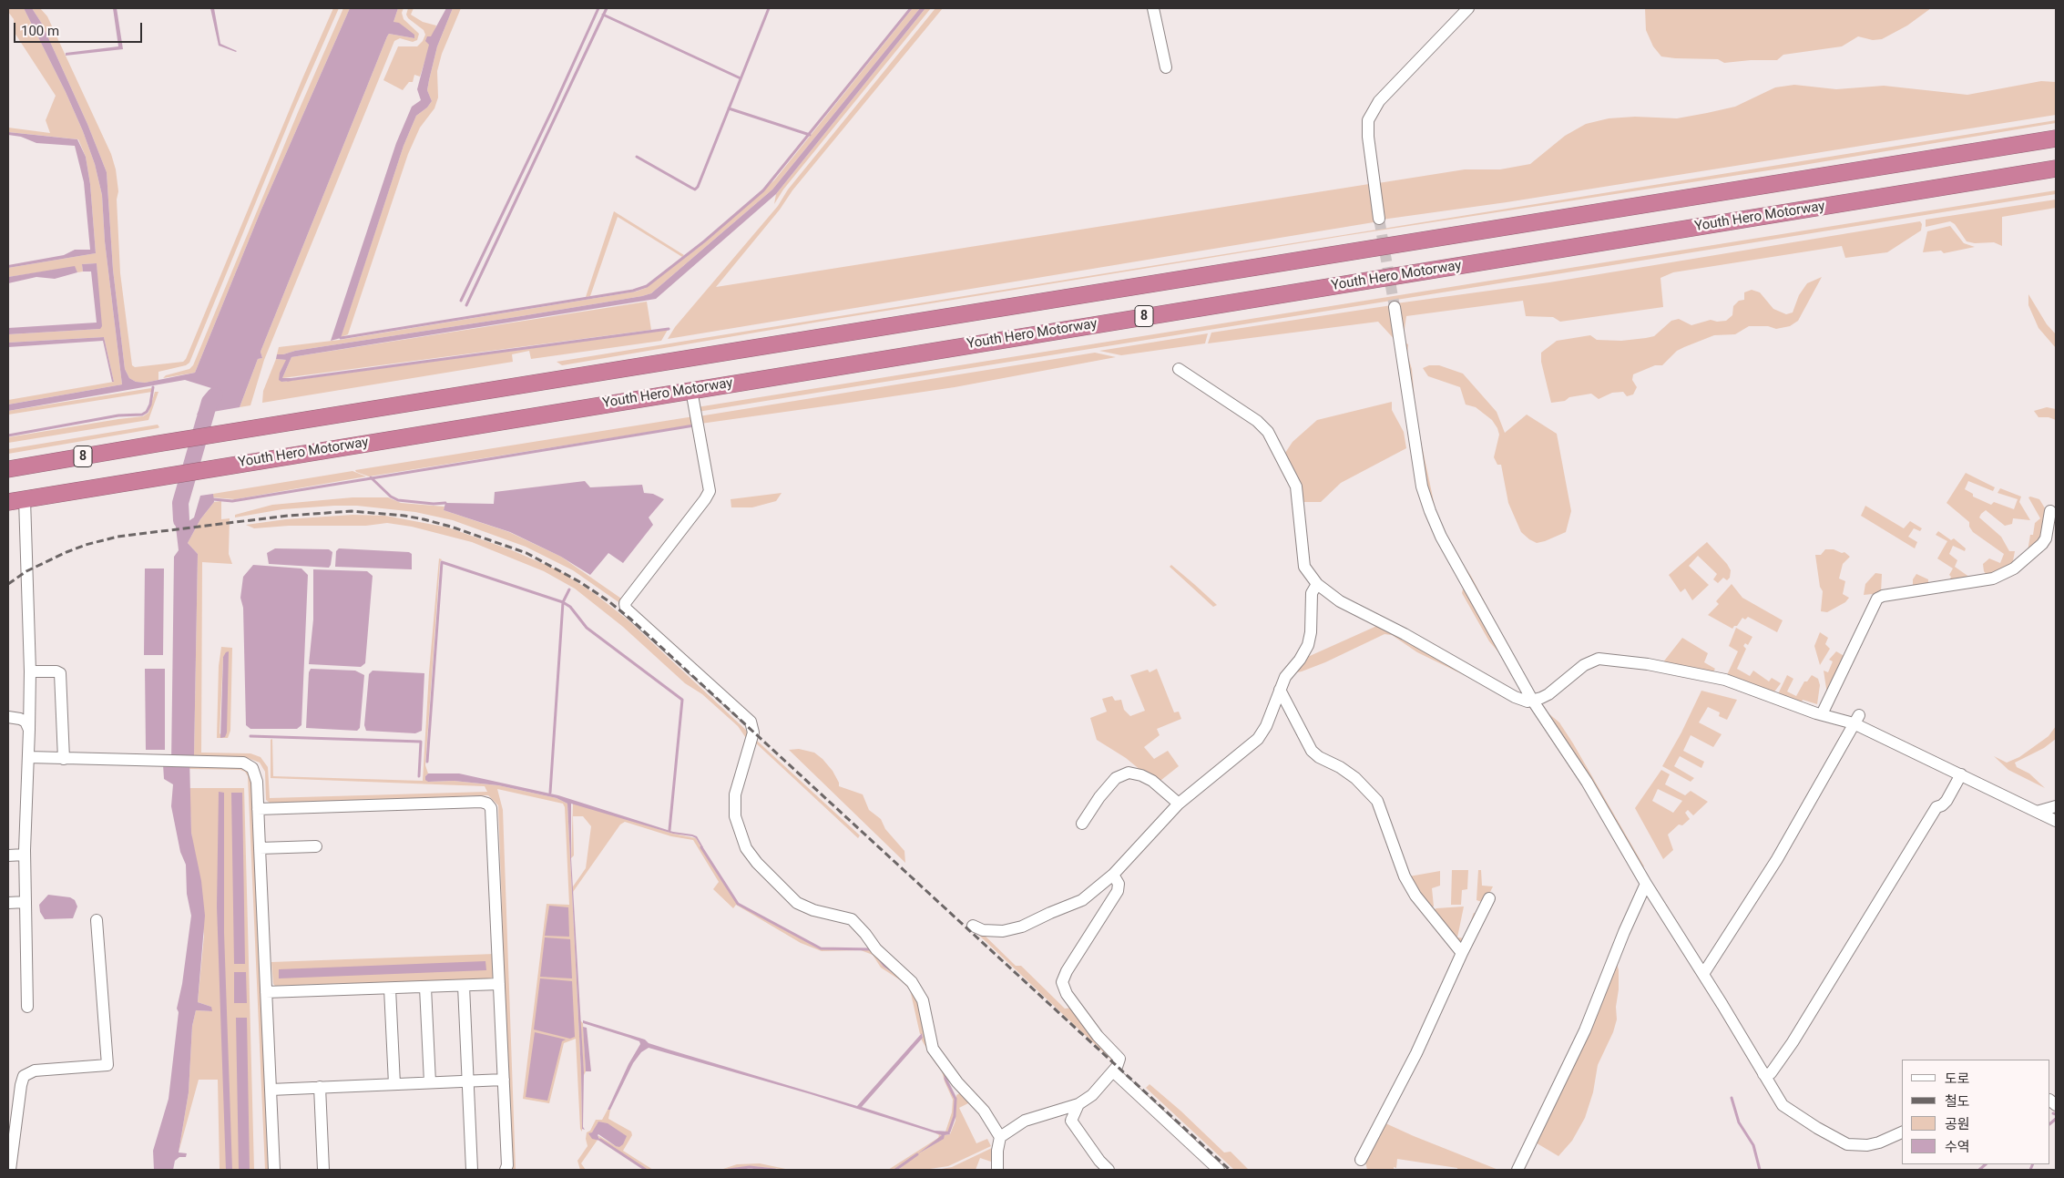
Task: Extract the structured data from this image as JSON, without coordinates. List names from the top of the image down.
{
  "streets": {
    "highway": ["Youth Hero Motorway", "8"]
  },
  "legend": [
    "도로",
    "철도",
    "공원",
    "수역"
  ],
  "scale_bar": "100 m"
}
